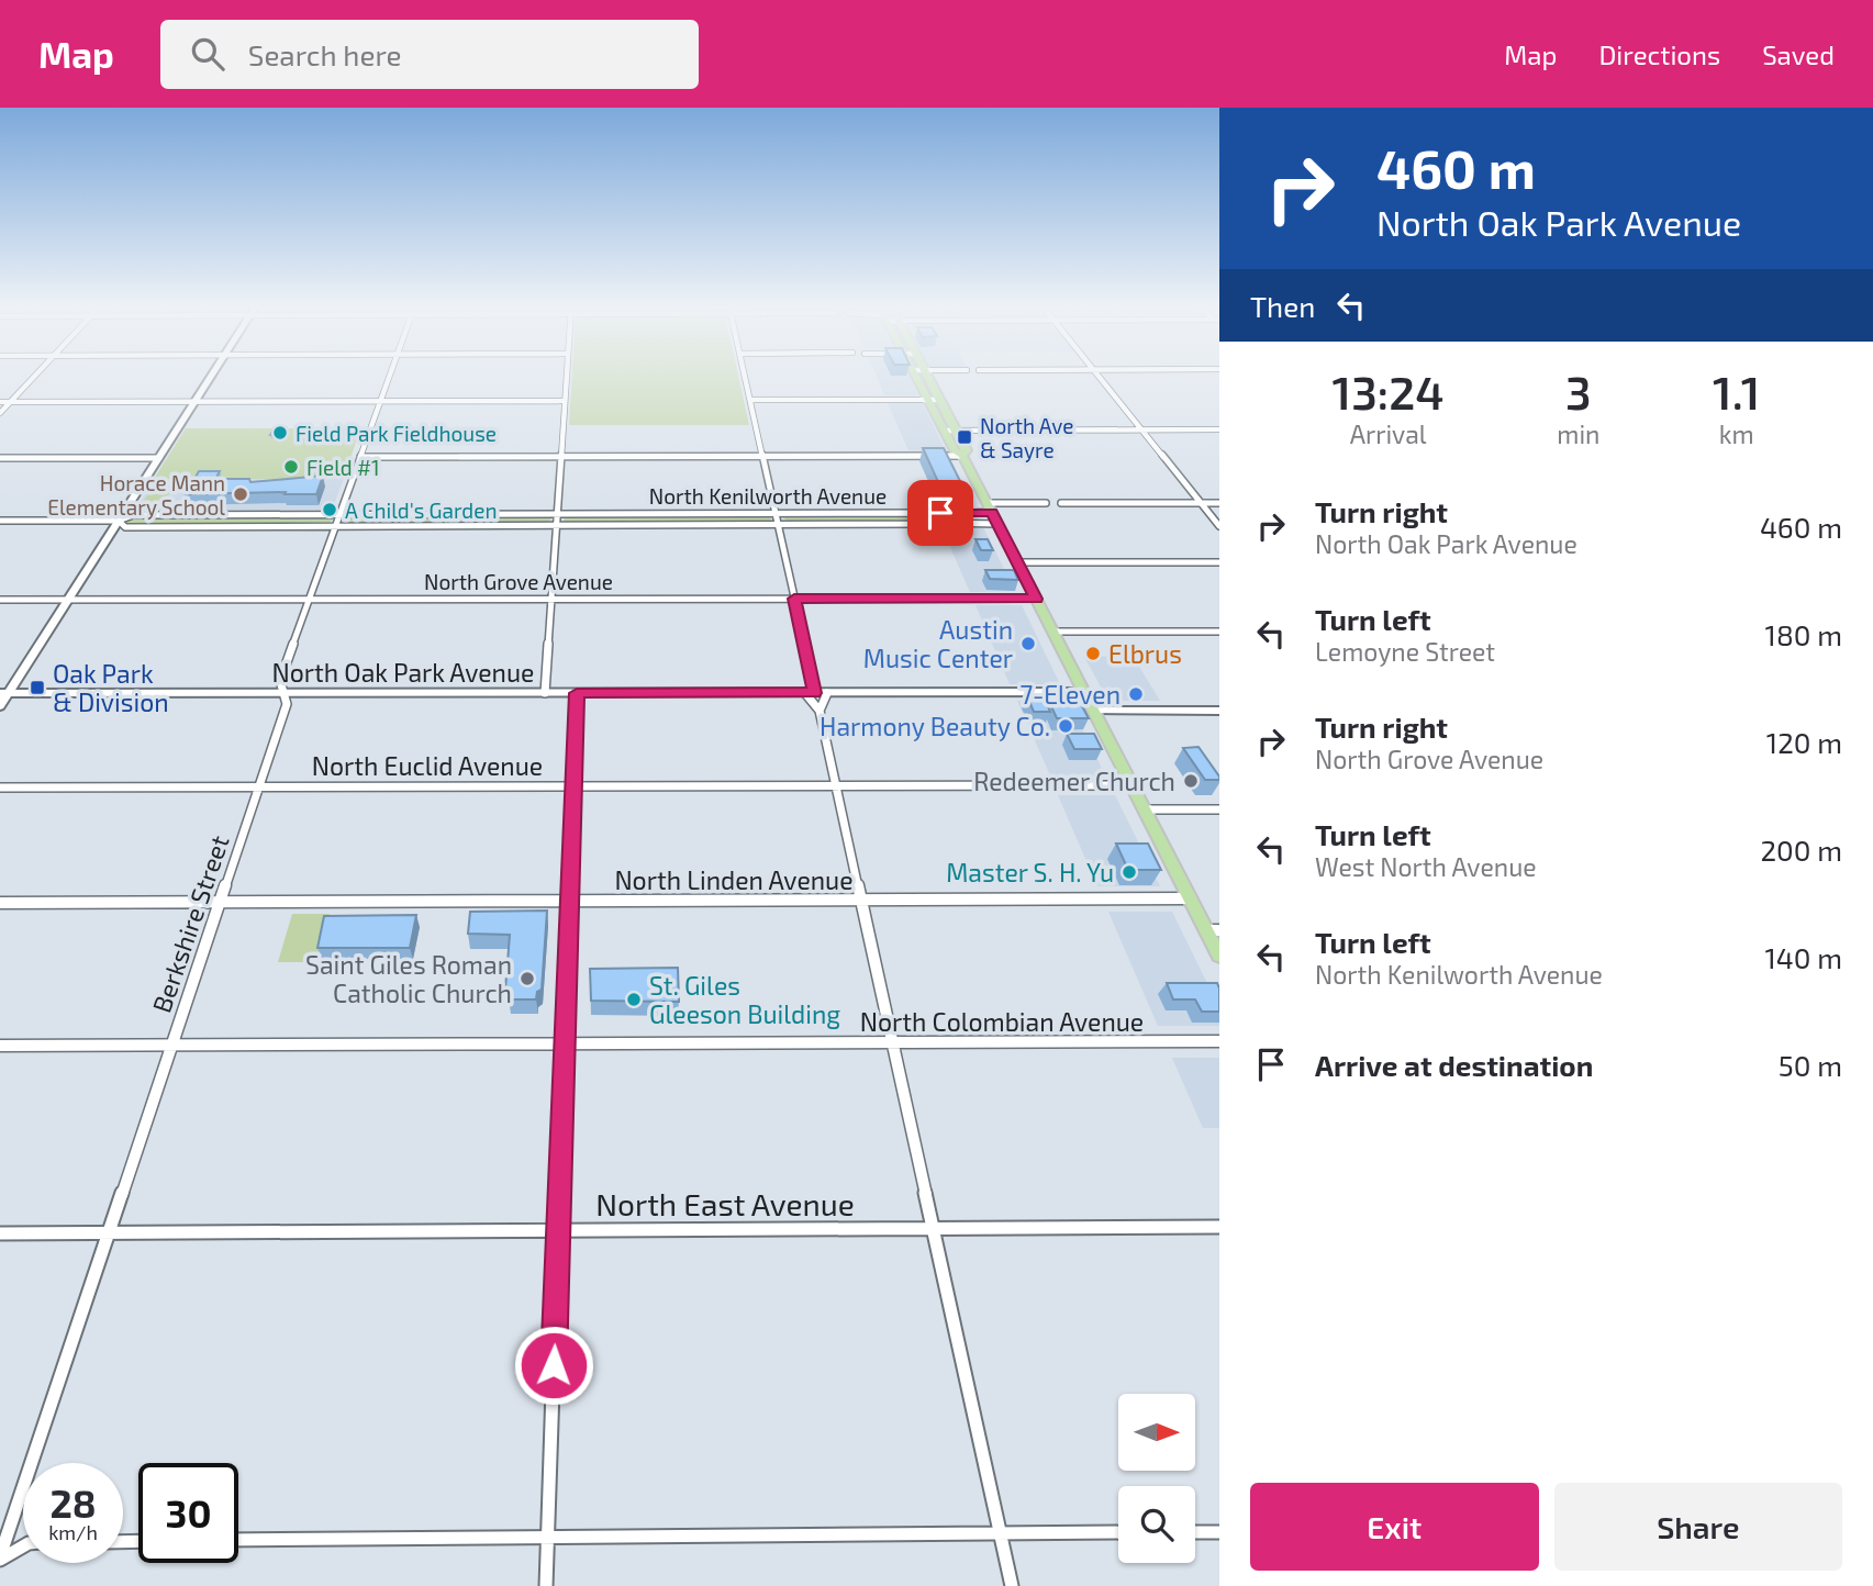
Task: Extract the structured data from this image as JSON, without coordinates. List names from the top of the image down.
{
  "streets": {
    "street": [
      "North Kenilworth Avenue",
      "North Grove Avenue",
      "North Oak Park Avenue",
      "North Euclid Avenue",
      "North Linden Avenue",
      "Berkshire Street",
      "North Colombian Avenue",
      "North East Avenue"
    ]
  },
  "crossings": [
    ["North Kenilworth Avenue", "Berkshire Street"],
    ["North Grove Avenue", "Berkshire Street"],
    ["North Oak Park Avenue", "Berkshire Street"],
    ["North Euclid Avenue", "Berkshire Street"],
    ["North Linden Avenue", "Berkshire Street"],
    ["Berkshire Street", "North Colombian Avenue"],
    ["Berkshire Street", "North East Avenue"]
  ],
  "places": {
    "other": [
      "Field Park Fieldhouse",
      "Field #1",
      "Horace Mann Elementary School",
      "A Child's Garden",
      "Austin Music Center",
      "Elbrus",
      "7-Eleven",
      "Harmony Beauty Co.",
      "Redeemer Church",
      "Master S. H. Yu",
      "Saint Giles Roman Catholic Church",
      "St. Giles Gleeson Building"
    ],
    "transit": ["North Ave & Sayre", "Oak Park & Division"]
  },
  "north": "right",
  "page": {
    "header": "Map",
    "search": "Search here",
    "nav": ["Map", "Directions", "Saved"],
    "turn": ["460 m", "North Oak Park Avenue"],
    "then": "Then",
    "eta": [
      "13:24",
      "Arrival",
      "3",
      "min",
      "1.1",
      "km"
    ],
    "list": [
      {
        "name": "Turn right",
        "note": "North Oak Park Avenue",
        "value": "460 m"
      },
      {
        "name": "Turn left",
        "note": "Lemoyne Street",
        "value": "180 m"
      },
      {
        "name": "Turn right",
        "note": "North Grove Avenue",
        "value": "120 m"
      },
      {
        "name": "Turn left",
        "note": "West North Avenue",
        "value": "200 m"
      },
      {
        "name": "Turn left",
        "note": "North Kenilworth Avenue",
        "value": "140 m"
      },
      {
        "name": "Arrive at destination",
        "value": "50 m"
      }
    ],
    "speed": "28 km/h",
    "limit": "30",
    "buttons": ["Exit", "Share"]
  }
}
